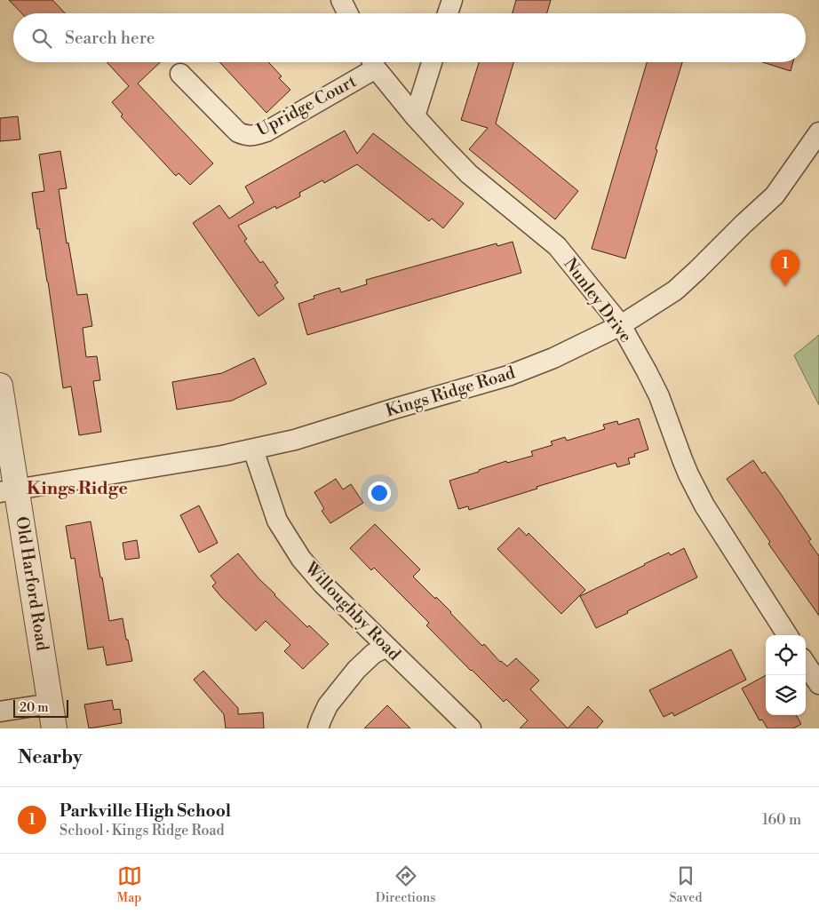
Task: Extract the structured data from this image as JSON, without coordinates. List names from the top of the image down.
{
  "streets": {
    "street": [
      "Upridge Court",
      "Nunley Drive",
      "Kings Ridge Road",
      "Old Harford Road",
      "Willoughby Road"
    ]
  },
  "crossings": [
    ["Nunley Drive", "Kings Ridge Road"],
    ["Kings Ridge Road", "Old Harford Road"],
    ["Kings Ridge Road", "Willoughby Road"]
  ],
  "districts": ["Kings Ridge"],
  "scale_bar": "20 m",
  "page": {
    "search": "Search here",
    "pins": "1",
    "scale": "20 m",
    "heading": "Nearby",
    "list": [
      {
        "mark": "1",
        "name": "Parkville High School",
        "note": "School · Kings Ridge Road",
        "value": "160 m"
      }
    ],
    "nav": ["Map", "Directions", "Saved"]
  }
}
